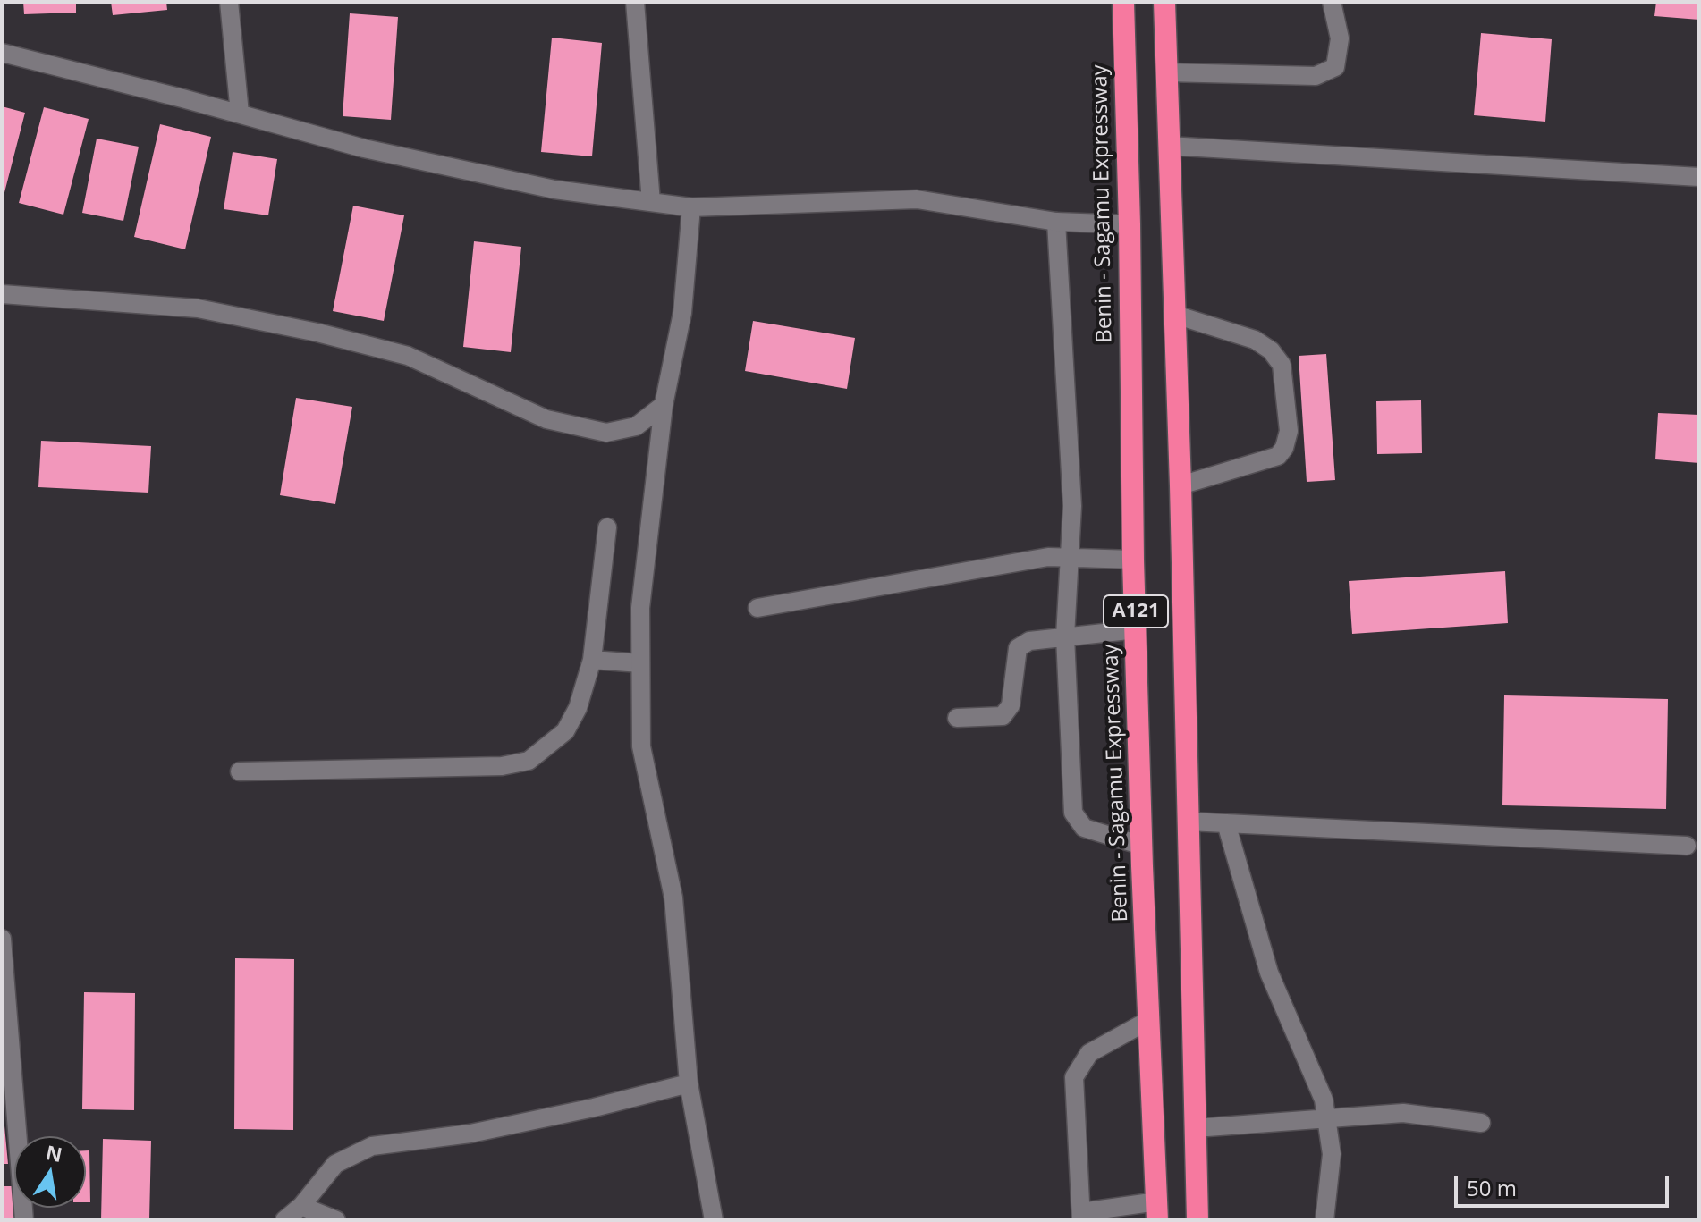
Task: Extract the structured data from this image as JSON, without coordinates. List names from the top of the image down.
{
  "streets": {
    "highway": ["Benin - Sagamu Expressway", "A121"]
  },
  "scale_bar": "50 m",
  "north": "top"
}
